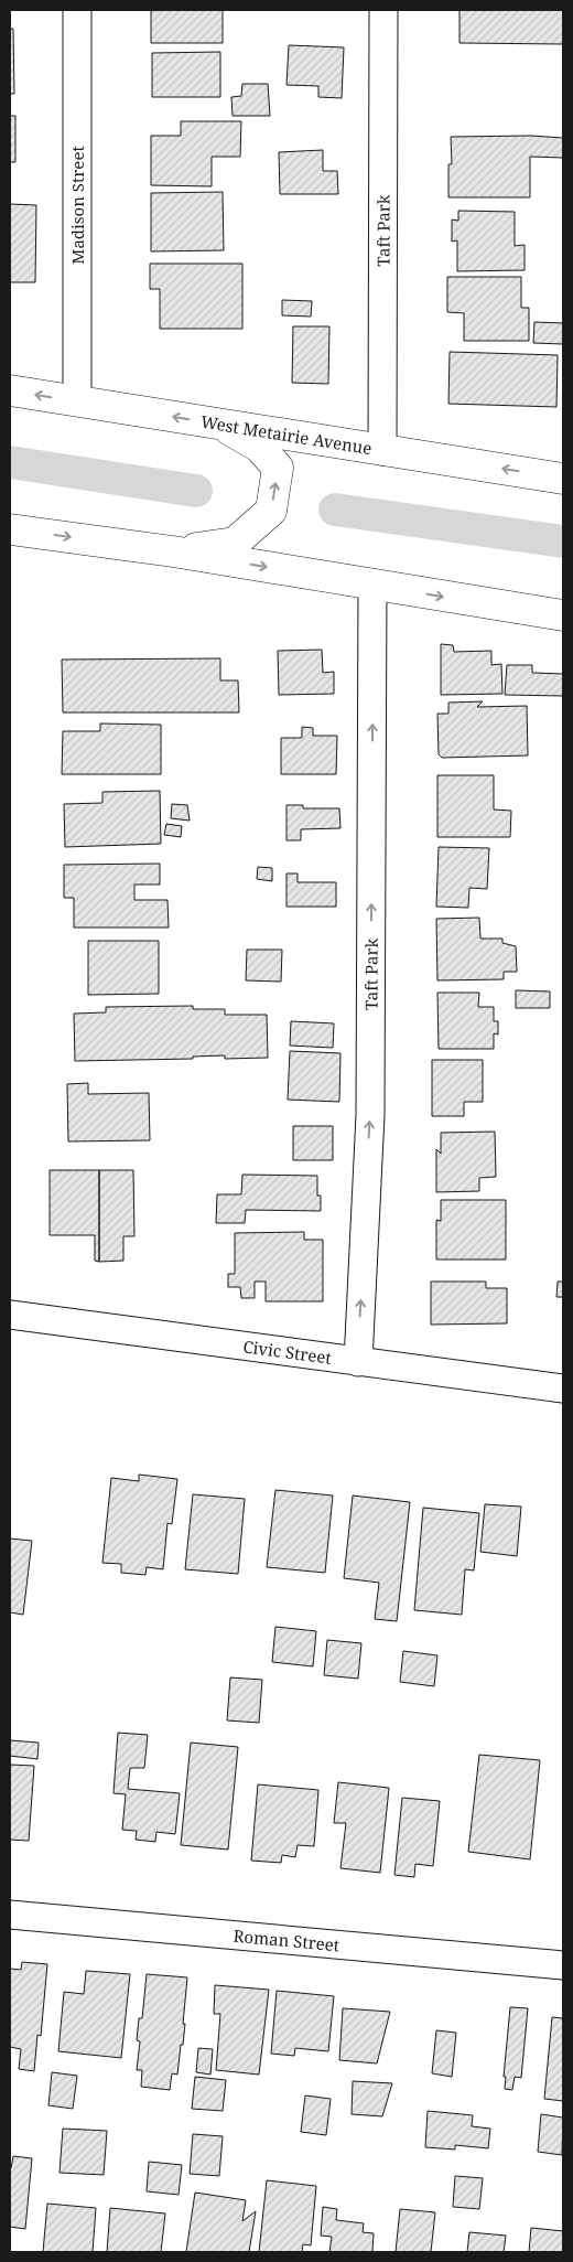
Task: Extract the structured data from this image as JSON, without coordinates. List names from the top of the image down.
{
  "streets": {
    "main road": ["West Metairie Avenue"],
    "street": [
      "Madison Street",
      "Taft Park",
      "Civic Street",
      "Roman Street"
    ]
  },
  "crossings": [
    ["Madison Street", "West Metairie Avenue"],
    ["Taft Park", "West Metairie Avenue"],
    ["Taft Park", "Civic Street"]
  ],
  "one_way": ["Taft Park"]
}
